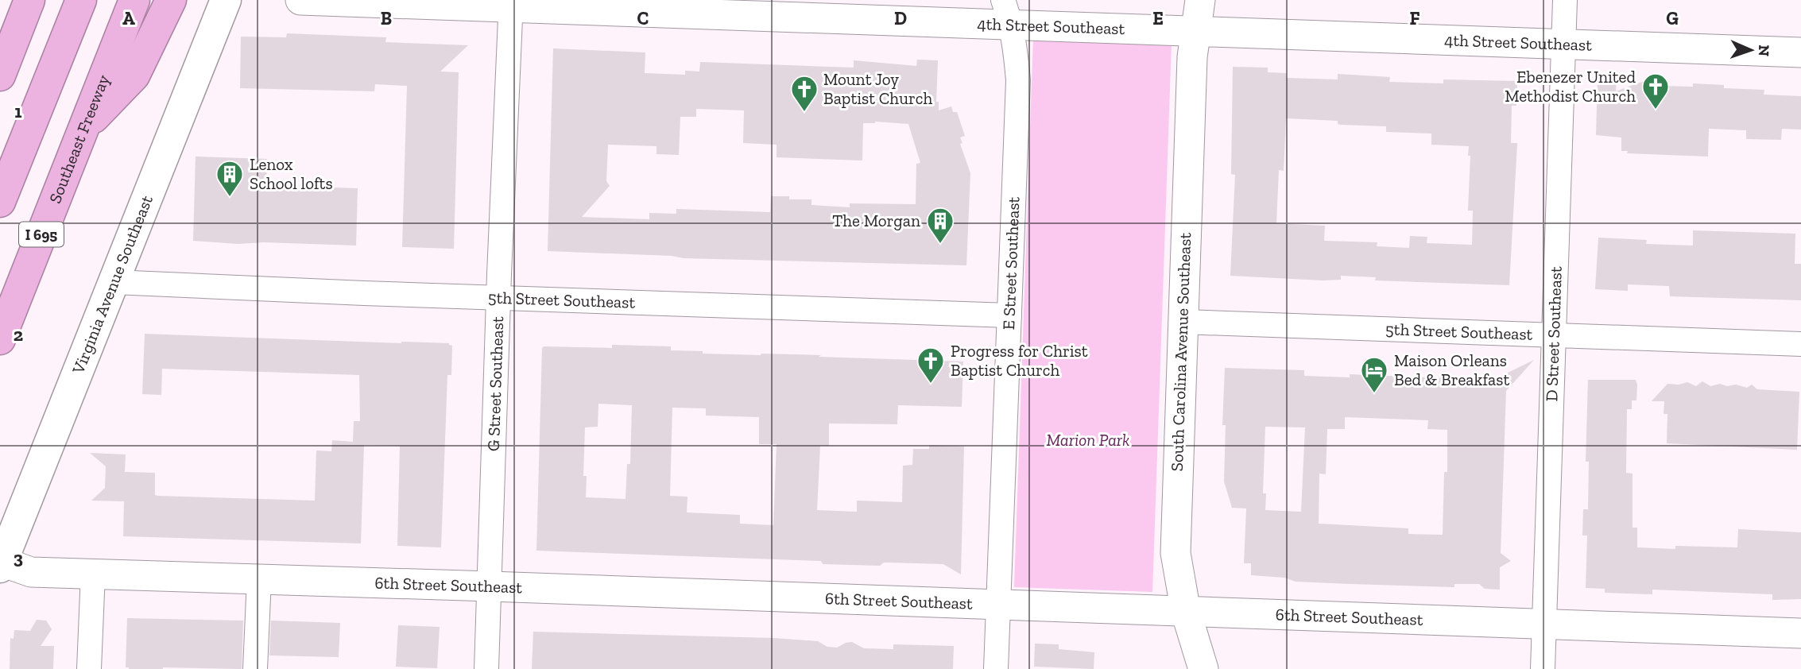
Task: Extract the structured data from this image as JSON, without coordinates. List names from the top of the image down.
{
  "streets": {
    "highway": ["Southeast Freeway", "I 695"],
    "main road": ["Virginia Avenue Southeast"],
    "street": [
      "4th Street Southeast",
      "E Street Southeast",
      "5th Street Southeast",
      "D Street Southeast",
      "South Carolina Avenue Southeast",
      "G Street Southeast",
      "6th Street Southeast"
    ]
  },
  "crossings": [
    ["4th Street Southeast", "E Street Southeast"],
    ["4th Street Southeast", "D Street Southeast"],
    ["4th Street Southeast", "South Carolina Avenue Southeast"],
    ["4th Street Southeast", "G Street Southeast"],
    ["E Street Southeast", "5th Street Southeast"],
    ["E Street Southeast", "6th Street Southeast"],
    ["Virginia Avenue Southeast", "5th Street Southeast"],
    ["Virginia Avenue Southeast", "6th Street Southeast"],
    ["5th Street Southeast", "D Street Southeast"],
    ["5th Street Southeast", "South Carolina Avenue Southeast"],
    ["5th Street Southeast", "G Street Southeast"],
    ["D Street Southeast", "6th Street Southeast"],
    ["South Carolina Avenue Southeast", "6th Street Southeast"],
    ["G Street Southeast", "6th Street Southeast"]
  ],
  "parks": ["Marion Park"],
  "places": {
    "church": ["Ebenezer United Methodist Church", "Mount Joy Baptist Church", "Progress for Christ Baptist Church"],
    "building": ["Lenox School lofts", "The Morgan"],
    "hotel": ["Maison Orleans Bed & Breakfast"]
  },
  "north": "right",
  "grid": {
    "columns": [
      "A",
      "B",
      "C",
      "D",
      "E",
      "F",
      "G"
    ],
    "rows": ["1", "2", "3"]
  }
}
